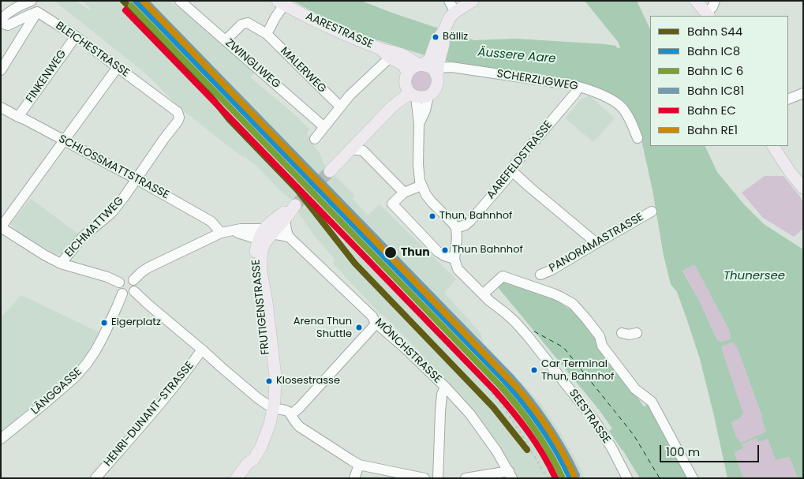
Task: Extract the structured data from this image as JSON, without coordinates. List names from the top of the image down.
{
  "streets": {
    "main road": ["AARESTRASSE", "FRUTIGENSTRASSE"],
    "street": [
      "BLEICHESTRASSE",
      "ZWINGLIWEG",
      "MALERWEG",
      "FINKENWEG",
      "SCHERZLIGWEG",
      "AAREFELDSTRASSE",
      "SCHLOSSMATTSTRASSE",
      "EICHMATTWEG",
      "PANORAMASTRASSE",
      "MÖNCHSTRASSE",
      "LÄNGGASSE",
      "HENRI-DUNANT-STRASSE",
      "SEESTRASSE"
    ]
  },
  "crossings": [
    ["AARESTRASSE", "SCHERZLIGWEG"],
    ["BLEICHESTRASSE", "FINKENWEG"],
    ["BLEICHESTRASSE", "EICHMATTWEG"],
    ["ZWINGLIWEG", "MALERWEG"],
    ["FINKENWEG", "SCHLOSSMATTSTRASSE"],
    ["SCHERZLIGWEG", "AAREFELDSTRASSE"],
    ["SCHLOSSMATTSTRASSE", "EICHMATTWEG"],
    ["FRUTIGENSTRASSE", "MÖNCHSTRASSE"]
  ],
  "water": ["Äussere Aare", "Thunersee"],
  "places": [
    "Bälliz",
    "Thun, Bahnhof",
    "Thun Bahnhof",
    "Thun",
    "Eigerplatz",
    "Arena Thun Shuttle",
    "Car Terminal Thun, Bahnhof",
    "Klosestrasse"
  ],
  "lines": [
    "rail line S44",
    "rail line IC8",
    "rail line IC81",
    "rail line RE1",
    "rail line EC"
  ],
  "legend": [
    "Bahn S44",
    "Bahn IC8",
    "Bahn IC 6",
    "Bahn IC81",
    "Bahn EC",
    "Bahn RE1"
  ],
  "scale_bar": "100 m"
}
